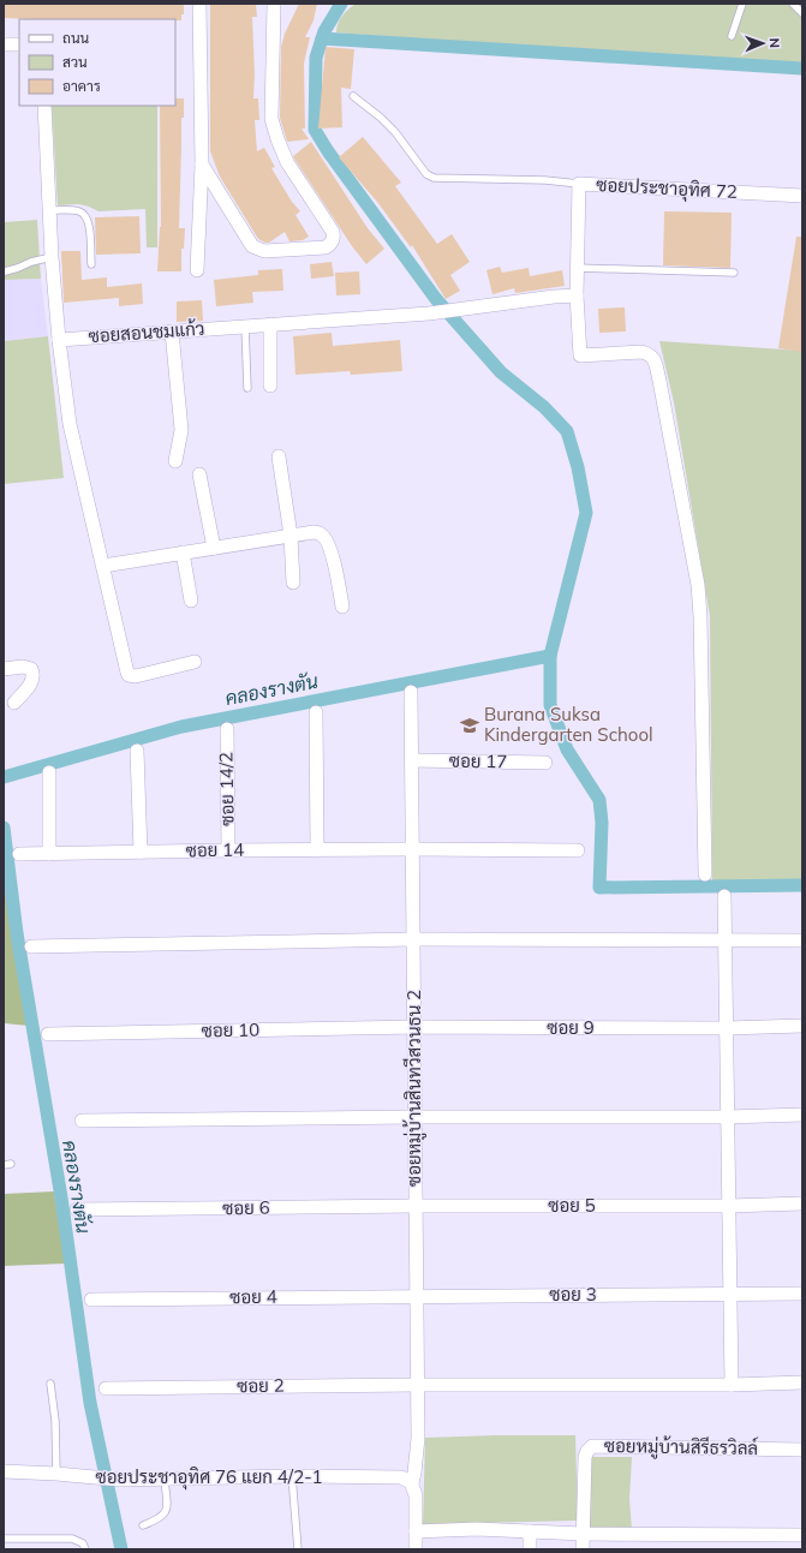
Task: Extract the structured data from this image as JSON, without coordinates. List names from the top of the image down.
{
  "streets": {
    "street": [
      "ซอยประชาอุทิศ 72",
      "ซอยสอนชมแก้ว",
      "ซอย 17",
      "ซอย 14/2",
      "ซอย 14",
      "ซอย 9",
      "ซอย 10",
      "ซอยหมู่บ้านสินทวีสวนธน 2",
      "ซอย 5",
      "ซอย 6",
      "ซอย 3",
      "ซอย 4",
      "ซอย 2",
      "ซอยหมู่บ้านสิรีธรวิลล์",
      "ซอยประชาอุทิศ 76 แยก 4/2-1"
    ]
  },
  "crossings": [
    ["ซอยประชาอุทิศ 72", "ซอยสอนชมแก้ว"],
    ["ซอย 17", "ซอยหมู่บ้านสินทวีสวนธน 2"],
    ["ซอย 14/2", "ซอย 14"],
    ["ซอย 14", "ซอยหมู่บ้านสินทวีสวนธน 2"],
    ["ซอย 9", "ซอย 10"],
    ["ซอย 9", "ซอยหมู่บ้านสินทวีสวนธน 2"],
    ["ซอย 10", "ซอยหมู่บ้านสินทวีสวนธน 2"],
    ["ซอยหมู่บ้านสินทวีสวนธน 2", "ซอย 5"],
    ["ซอยหมู่บ้านสินทวีสวนธน 2", "ซอย 6"],
    ["ซอยหมู่บ้านสินทวีสวนธน 2", "ซอย 3"],
    ["ซอยหมู่บ้านสินทวีสวนธน 2", "ซอย 4"],
    ["ซอยหมู่บ้านสินทวีสวนธน 2", "ซอย 2"],
    ["ซอยหมู่บ้านสินทวีสวนธน 2", "ซอยประชาอุทิศ 76 แยก 4/2-1"],
    ["ซอย 5", "ซอย 6"],
    ["ซอย 3", "ซอย 4"]
  ],
  "water": ["คลองรางตัน"],
  "places": {
    "school or university": ["Burana Suksa Kindergarten School"]
  },
  "legend": ["ถนน", "สวน", "อาคาร"],
  "north": "right"
}
